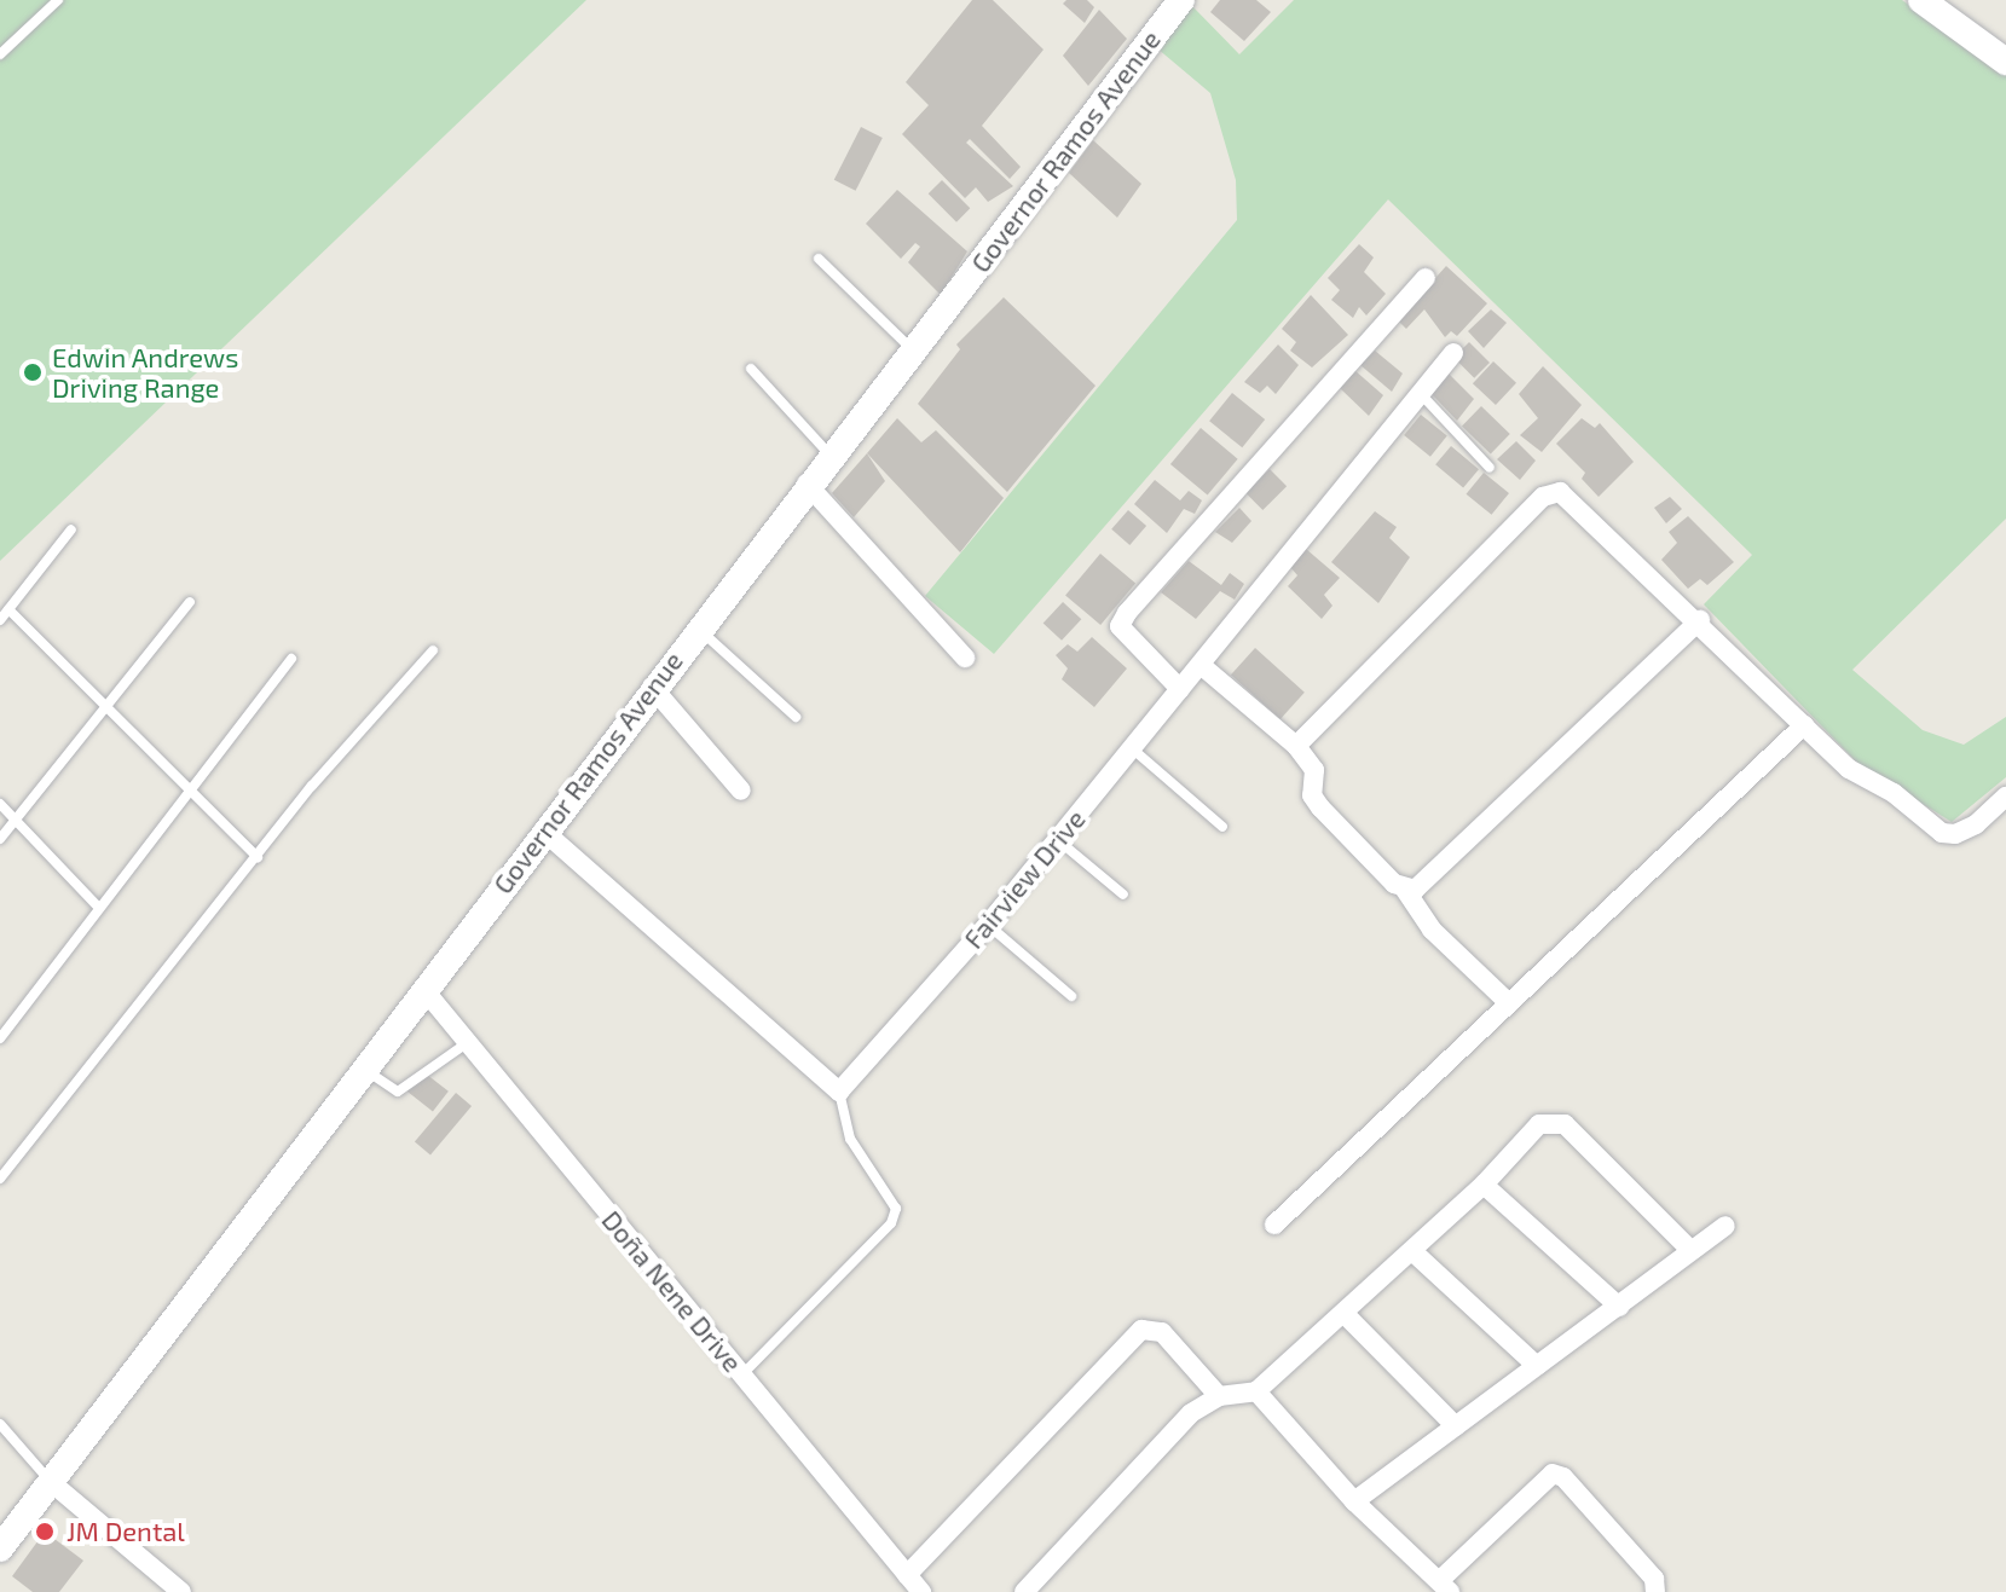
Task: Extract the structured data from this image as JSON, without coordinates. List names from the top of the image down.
{
  "streets": {
    "main road": ["Governor Ramos Avenue"],
    "street": ["Fairview Drive", "Doña Nene Drive"]
  },
  "crossings": [
    ["Governor Ramos Avenue", "Doña Nene Drive"]
  ],
  "places": ["Edwin Andrews Driving Range", "JM Dental"]
}
